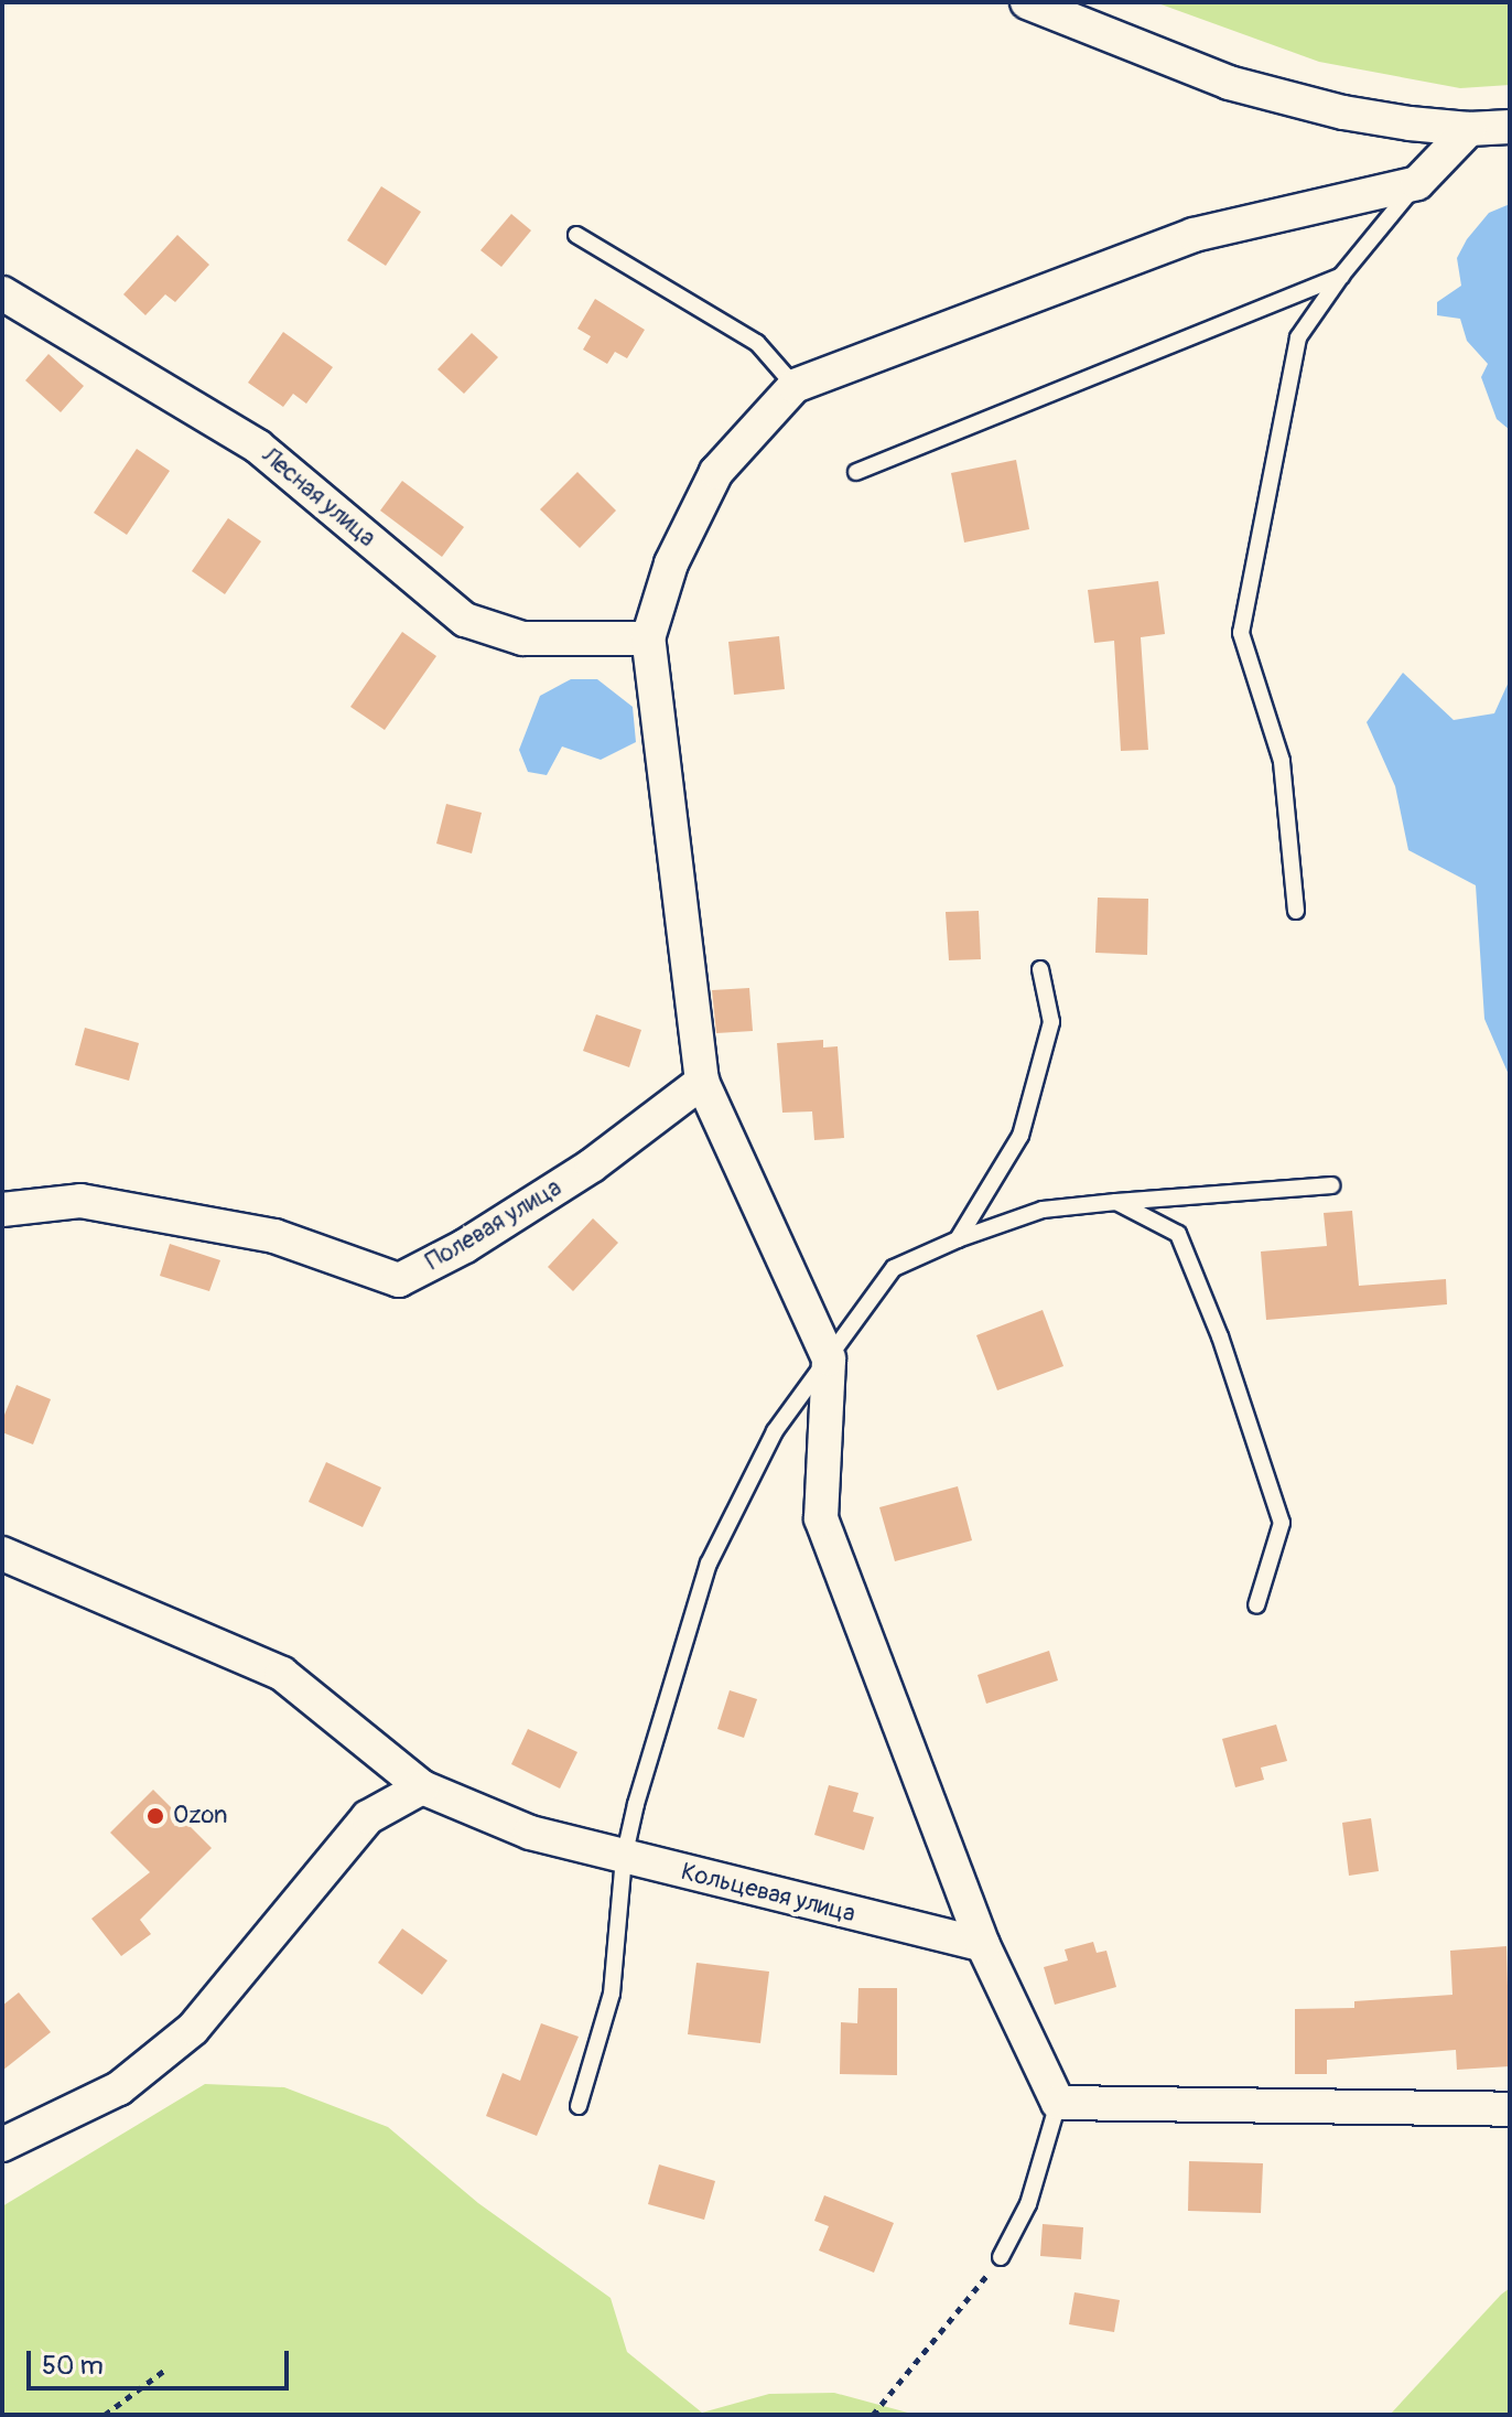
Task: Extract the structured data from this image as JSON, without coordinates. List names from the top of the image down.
{
  "streets": {
    "street": ["Лесная улица", "Полевая улица", "Кольцевая улица"]
  },
  "places": ["Ozon"],
  "scale_bar": "50 m"
}
